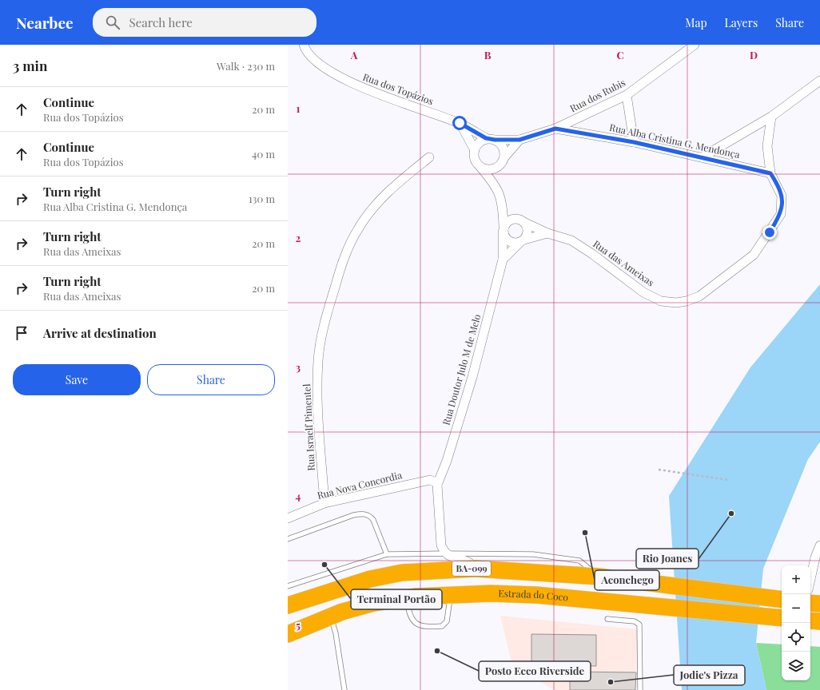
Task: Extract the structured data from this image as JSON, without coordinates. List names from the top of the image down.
{
  "streets": {
    "highway": ["BA-099", "Estrada do Coco"],
    "street": [
      "Rua dos Topázios",
      "Rua dos Rubis",
      "Rua Alba Cristina G. Mendonça",
      "Rua das Ameixas",
      "Rua Doutor Julo M de Melo",
      "Rua Israelf Pimentel",
      "Rua Nova Concordia"
    ]
  },
  "crossings": [
    ["Rua dos Topázios", "Rua dos Rubis"],
    ["Rua dos Topázios", "Rua Alba Cristina G. Mendonça"],
    ["Rua dos Rubis", "Rua Alba Cristina G. Mendonça"],
    ["Rua Alba Cristina G. Mendonça", "Rua das Ameixas"],
    ["Rua das Ameixas", "Rua Doutor Julo M de Melo"],
    ["Rua Doutor Julo M de Melo", "Rua Nova Concordia"],
    ["Rua Israelf Pimentel", "Rua Nova Concordia"]
  ],
  "places": [
    "Rio Joanes",
    "Aconchego",
    "Terminal Portão",
    "Posto Ecco Riverside",
    "Jodie's Pizza"
  ],
  "page": {
    "header": "Nearbee",
    "search": "Search here",
    "nav": ["Map", "Layers", "Share"],
    "heading": ["3 min", "Walk · 230 m"],
    "list": [
      ["Continue", "Rua dos Topázios", "20 m"],
      ["Continue", "Rua dos Topázios", "40 m"],
      ["Turn right", "Rua Alba Cristina G. Mendonça", "130 m"],
      ["Turn right", "Rua das Ameixas", "20 m"],
      ["Turn right", "Rua das Ameixas", "20 m"],
      "Arrive at destination"
    ],
    "buttons": ["Save", "Share"],
    "map_buttons": ["+", "−"]
  },
  "grid": {
    "columns": [
      "A",
      "B",
      "C",
      "D"
    ],
    "rows": [
      "1",
      "2",
      "3",
      "4",
      "5"
    ]
  }
}
